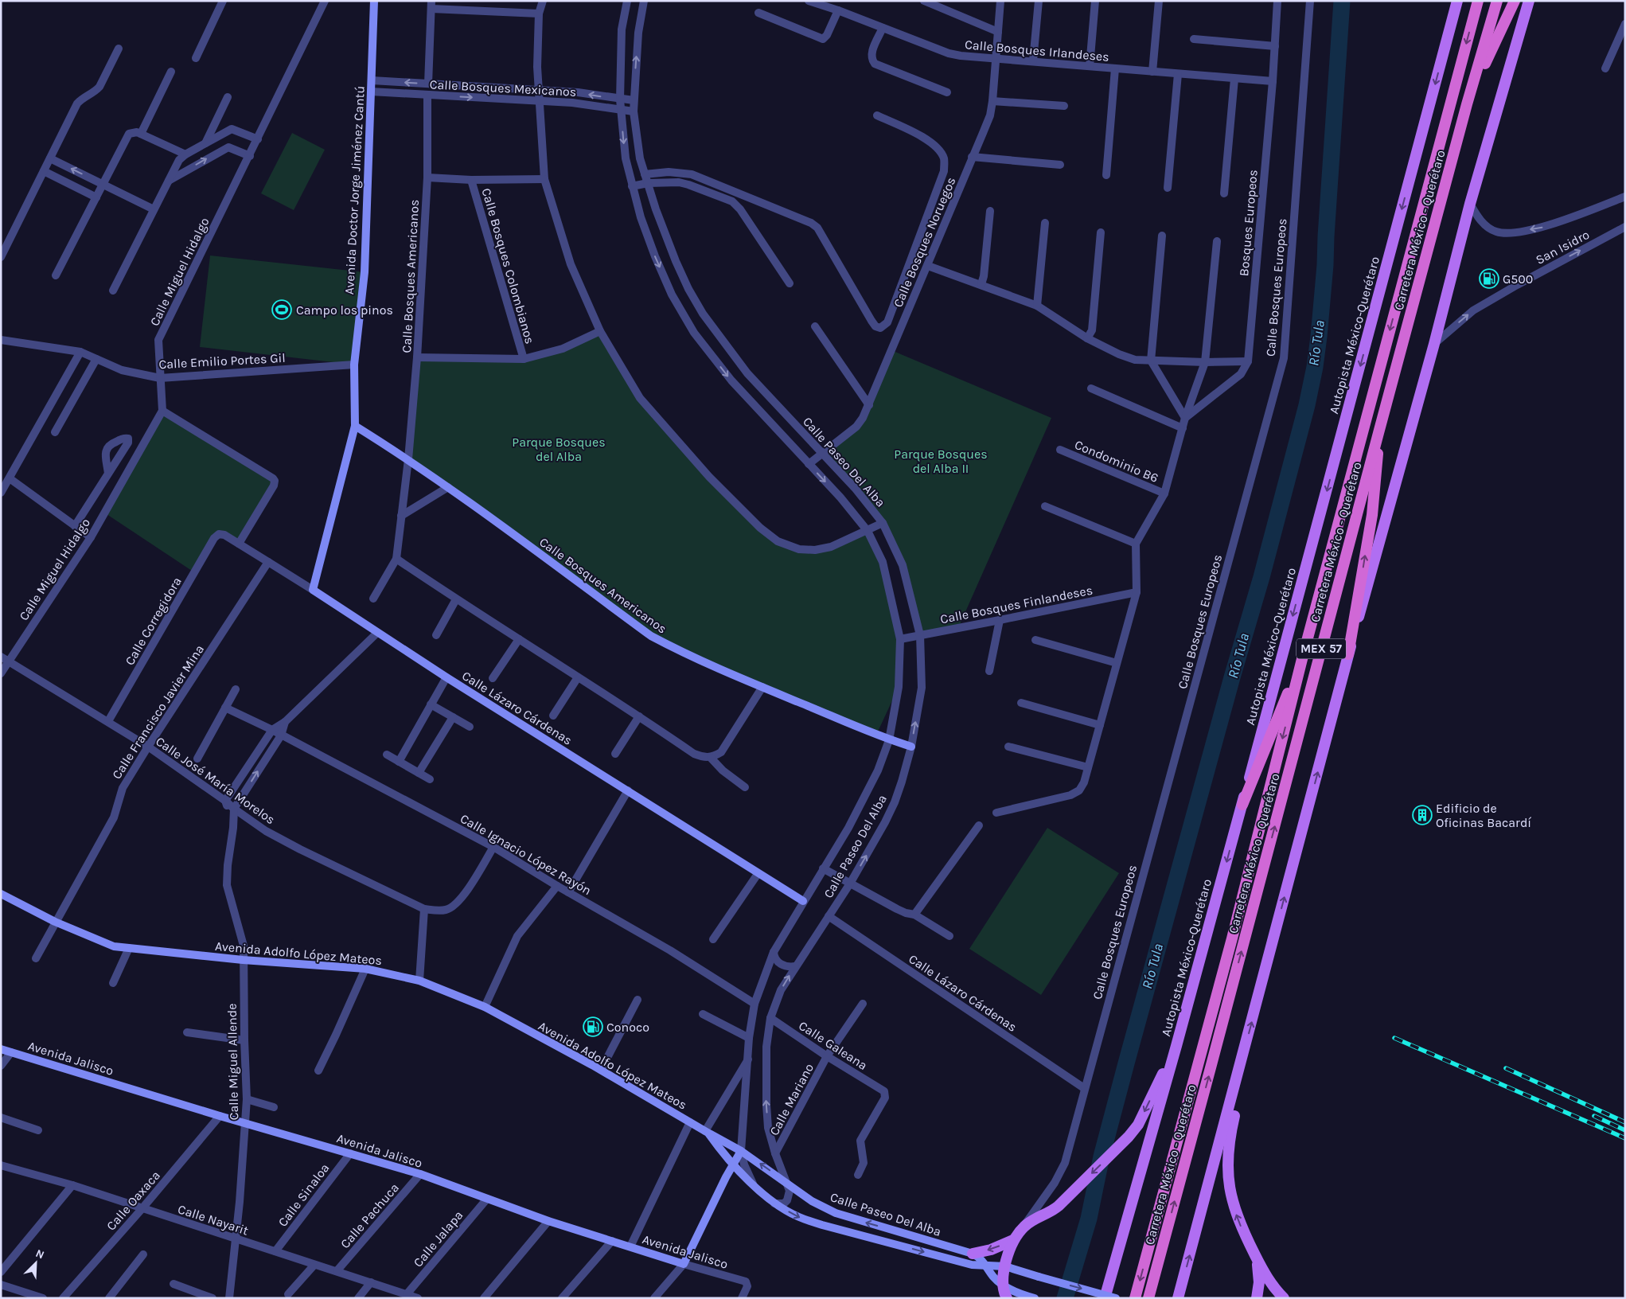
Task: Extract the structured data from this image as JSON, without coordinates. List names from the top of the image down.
{
  "streets": {
    "highway": ["Carretera México - Querétaro", "MEX 57"],
    "main road": [
      "Avenida Doctor Jorge Jiménez Cantú",
      "Calle Bosques Americanos",
      "Autopista México-Querétaro",
      "Calle Paseo Del Alba",
      "Calle Lázaro Cárdenas",
      "Avenida Adolfo López Mateos",
      "Avenida Jalisco"
    ],
    "street": [
      "Calle Bosques Irlandeses",
      "Calle Bosques Mexicanos",
      "Bosques Europeos",
      "Calle Bosques Noruegos",
      "San Isidro",
      "Calle Bosques Colombianos",
      "Calle Miguel Hidalgo",
      "Calle Bosques Europeos",
      "Calle Emilio Portes Gil",
      "Condominio B6",
      "Calle Bosques Finlandeses",
      "Calle Corregidora",
      "Calle Francisco Javier Mina",
      "Calle José María Morelos",
      "Calle Ignacio López Rayón",
      "Calle Galeana",
      "Calle Miguel Allende",
      "Calle Mariano",
      "Calle Sinaloa",
      "Calle Oaxaca",
      "Calle Pachuca",
      "Calle Nayarit",
      "Calle Jalapa"
    ]
  },
  "crossings": [
    ["Calle Bosques Irlandeses", "Bosques Europeos"],
    ["Calle Bosques Irlandeses", "Calle Bosques Noruegos"],
    ["Calle Bosques Mexicanos", "Avenida Doctor Jorge Jiménez Cantú"],
    ["Calle Bosques Mexicanos", "Calle Bosques Americanos"],
    ["Calle Bosques Mexicanos", "Calle Paseo Del Alba"],
    ["Avenida Doctor Jorge Jiménez Cantú", "Calle Bosques Americanos"],
    ["Avenida Doctor Jorge Jiménez Cantú", "Calle Emilio Portes Gil"],
    ["Avenida Doctor Jorge Jiménez Cantú", "Calle Lázaro Cárdenas"],
    ["Calle Bosques Noruegos", "Calle Paseo Del Alba"],
    ["Calle Miguel Hidalgo", "Calle Emilio Portes Gil"],
    ["Calle Miguel Hidalgo", "Calle José María Morelos"],
    ["Calle Bosques Americanos", "Calle Paseo Del Alba"],
    ["Calle Bosques Europeos", "Calle Lázaro Cárdenas"],
    ["Calle Paseo Del Alba", "Calle Bosques Finlandeses"],
    ["Calle Paseo Del Alba", "Calle Lázaro Cárdenas"],
    ["Calle Paseo Del Alba", "Calle Ignacio López Rayón"],
    ["Calle Paseo Del Alba", "Avenida Adolfo López Mateos"],
    ["Calle Paseo Del Alba", "Calle Galeana"],
    ["Calle Paseo Del Alba", "Calle Mariano"],
    ["Calle Corregidora", "Calle Lázaro Cárdenas"],
    ["Calle Corregidora", "Calle José María Morelos"],
    ["Calle Lázaro Cárdenas", "Calle Francisco Javier Mina"],
    ["Calle Francisco Javier Mina", "Calle José María Morelos"],
    ["Calle Francisco Javier Mina", "Avenida Adolfo López Mateos"],
    ["Calle José María Morelos", "Calle Ignacio López Rayón"],
    ["Calle José María Morelos", "Calle Miguel Allende"],
    ["Avenida Adolfo López Mateos", "Calle Miguel Allende"],
    ["Calle Galeana", "Calle Mariano"],
    ["Avenida Jalisco", "Calle Miguel Allende"],
    ["Avenida Jalisco", "Calle Sinaloa"],
    ["Avenida Jalisco", "Calle Oaxaca"],
    ["Avenida Jalisco", "Calle Pachuca"],
    ["Avenida Jalisco", "Calle Jalapa"],
    ["Calle Miguel Allende", "Calle Nayarit"],
    ["Calle Sinaloa", "Calle Nayarit"],
    ["Calle Oaxaca", "Calle Nayarit"],
    ["Calle Pachuca", "Calle Nayarit"],
    ["Calle Nayarit", "Calle Jalapa"]
  ],
  "water": ["Río Tula"],
  "parks": ["Parque Bosques del Alba", "Parque Bosques del Alba II"],
  "places": {
    "fuel station": ["G500", "Conoco"],
    "sports": ["Campo los pinos"],
    "building": ["Edificio de Oficinas Bacardí"]
  },
  "north": "top right"
}
